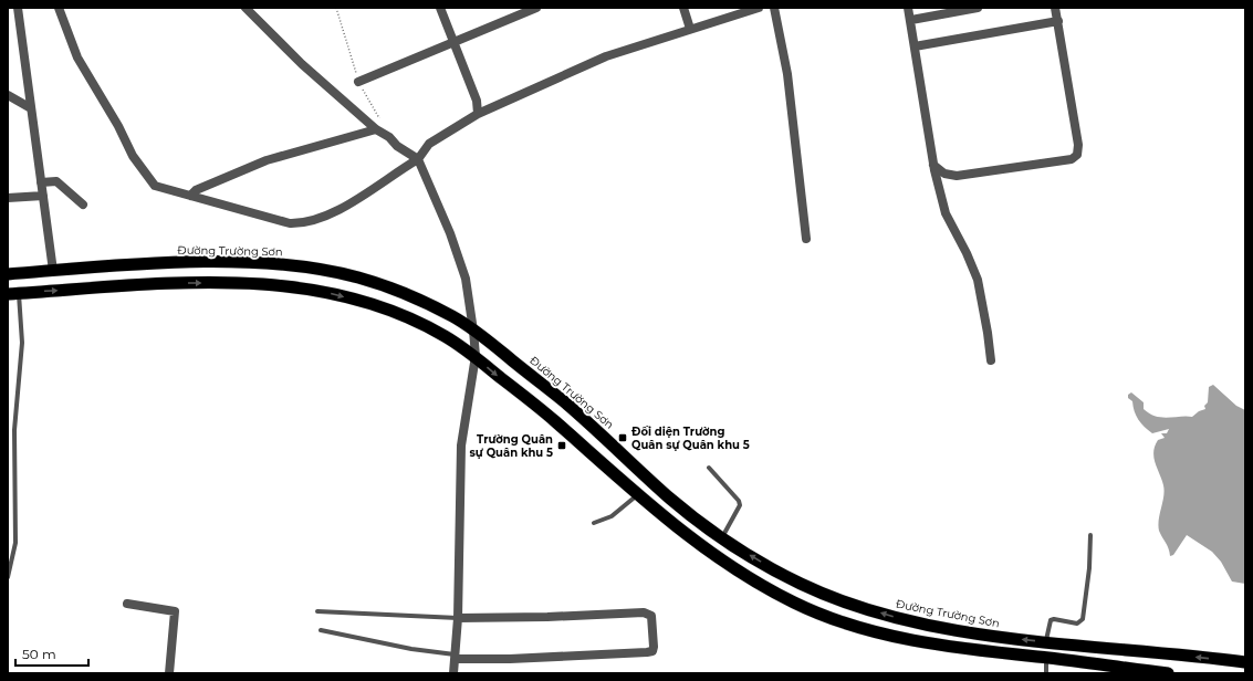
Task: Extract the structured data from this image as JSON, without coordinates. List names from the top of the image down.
{
  "streets": {
    "highway": ["Đường Trường Sơn"]
  },
  "places": {
    "transit": ["Đối diện Trường Quân sự Quân khu 5", "Trường Quân sự Quân khu 5"]
  },
  "scale_bar": "50 m"
}
